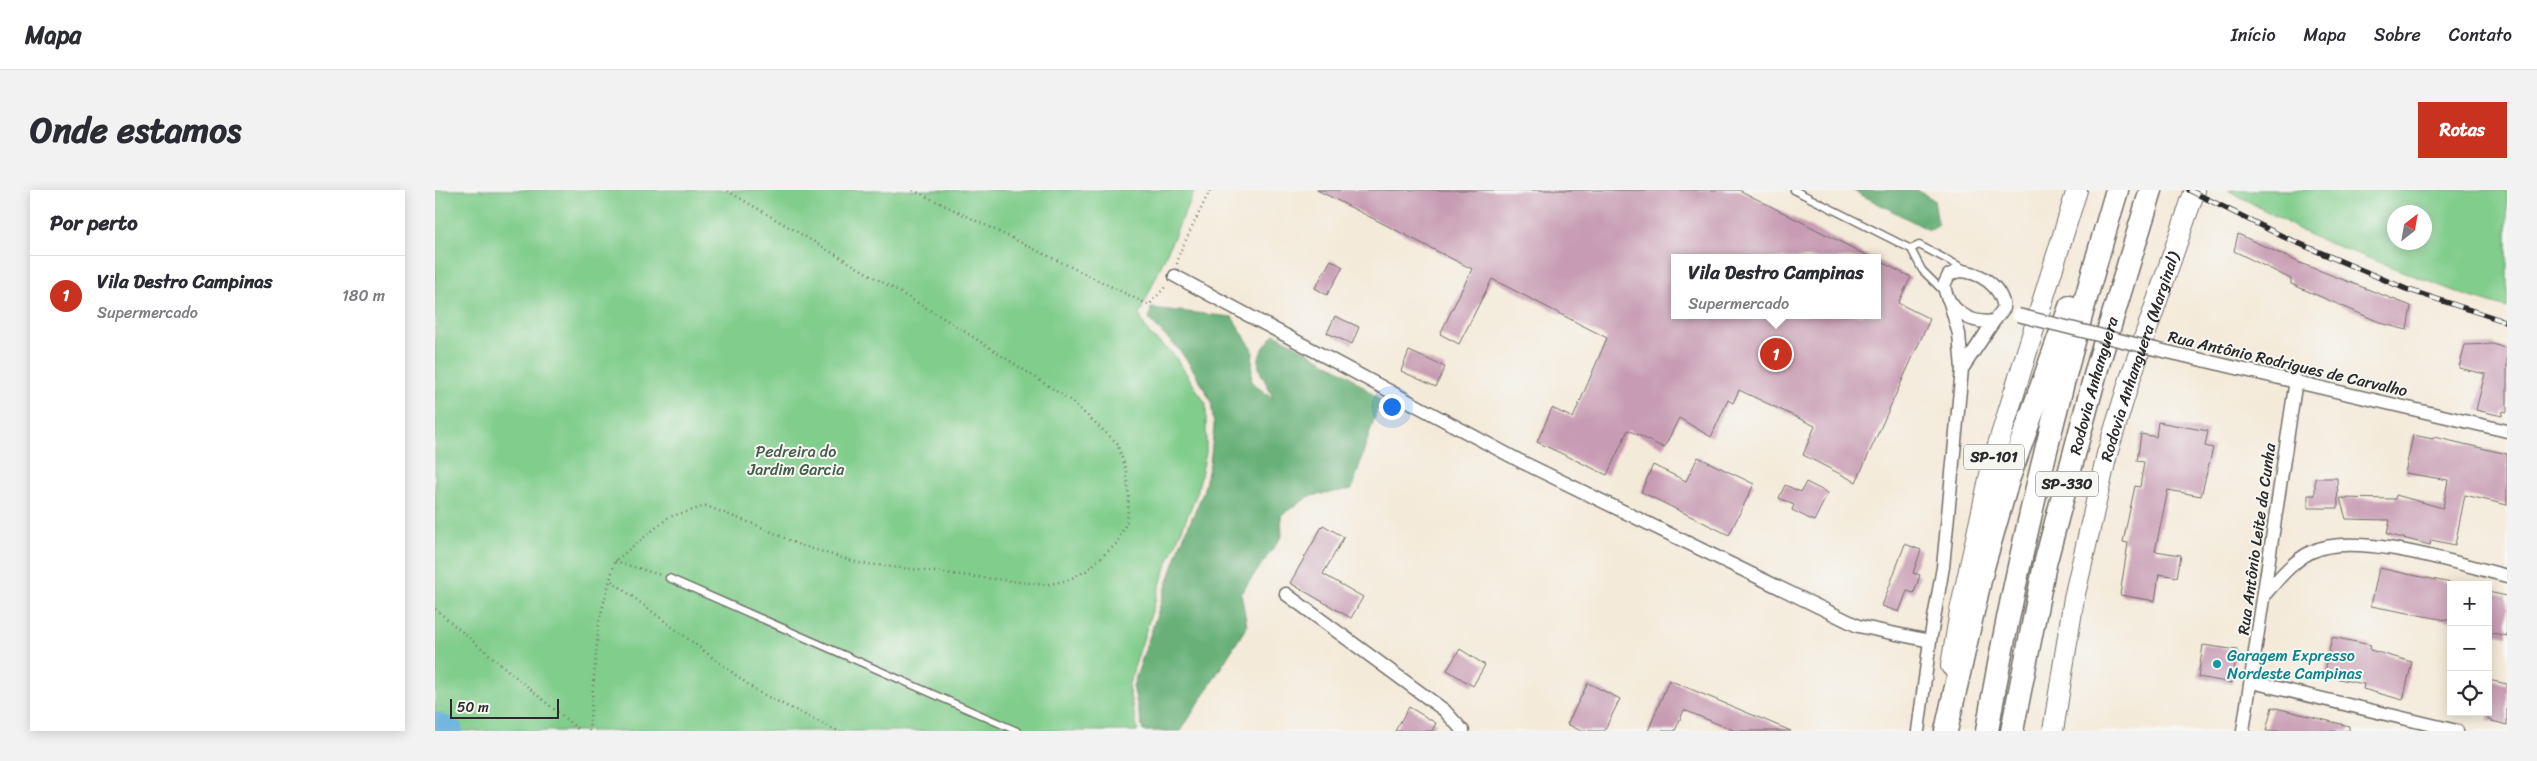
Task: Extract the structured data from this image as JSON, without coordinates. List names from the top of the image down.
{
  "streets": {
    "highway": [
      "Rodovia Anhanguera (Marginal)",
      "Rodovia Anhanguera",
      "SP-101",
      "SP-330"
    ],
    "street": ["Rua Antônio Rodrigues de Carvalho", "Rua Antônio Leite da Cunha"]
  },
  "crossings": [
    ["Rua Antônio Rodrigues de Carvalho", "Rua Antônio Leite da Cunha"]
  ],
  "parks": ["Pedreira do Jardim Garcia"],
  "places": ["Garagem Expresso Nordeste Campinas"],
  "scale_bar": "50 m",
  "north": "top right",
  "page": {
    "header": "Mapa",
    "nav": [
      "Início",
      "Mapa",
      "Sobre",
      "Contato"
    ],
    "title": "Onde estamos",
    "buttons": "Rotas",
    "heading": "Por perto",
    "popup": ["Vila Destro Campinas", "Supermercado"],
    "list": [
      {
        "mark": "1",
        "name": "Vila Destro Campinas",
        "note": "Supermercado",
        "value": "180 m"
      }
    ],
    "pins": "1",
    "map_buttons": ["+", "−"],
    "scale": "50 m"
  }
}
